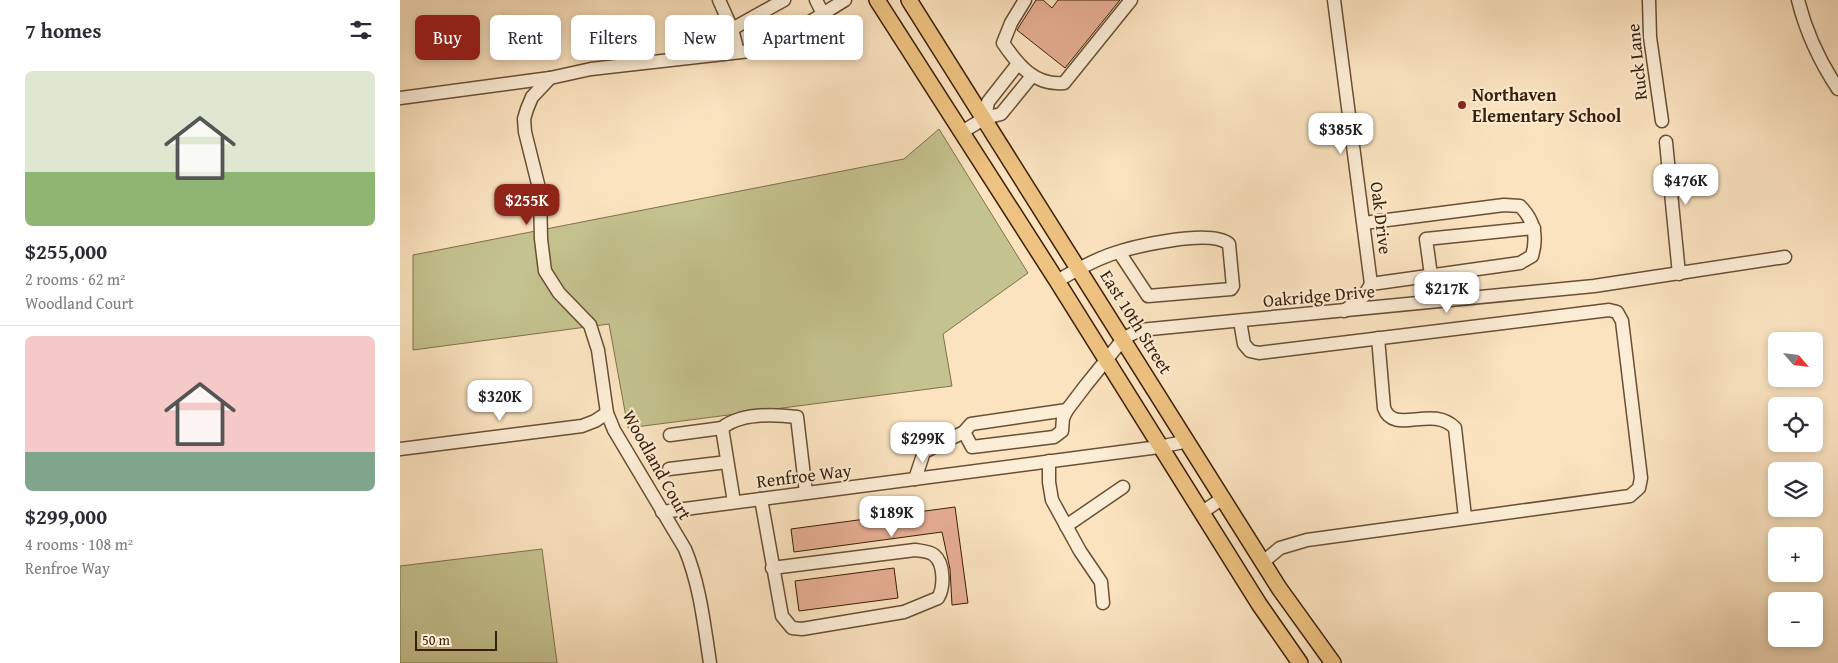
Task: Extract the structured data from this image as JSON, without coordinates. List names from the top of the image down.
{
  "streets": {
    "main road": ["East 10th Street"],
    "street": [
      "Ruck Lane",
      "Oak Drive",
      "Oakridge Drive",
      "Woodland Court",
      "Renfroe Way"
    ]
  },
  "crossings": [
    ["Oakridge Drive", "East 10th Street"],
    ["East 10th Street", "Renfroe Way"],
    ["Woodland Court", "Renfroe Way"]
  ],
  "places": ["Northaven Elementary School"],
  "scale_bar": "50 m",
  "north": "bottom right",
  "page": {
    "heading": "7 homes",
    "chip": [
      "Buy",
      "Rent",
      "Filters",
      "New",
      "Apartment"
    ],
    "list": [
      {
        "name": "$255,000",
        "note": "2 rooms · 62 m² · Woodland Court"
      },
      {
        "name": "$299,000",
        "note": "4 rooms · 108 m² · Renfroe Way"
      }
    ],
    "price": [
      "$385K",
      "$476K",
      "$255K",
      "$217K",
      "$320K",
      "$299K",
      "$189K"
    ],
    "map_buttons": ["+", "−"],
    "scale": "50 m"
  }
}
